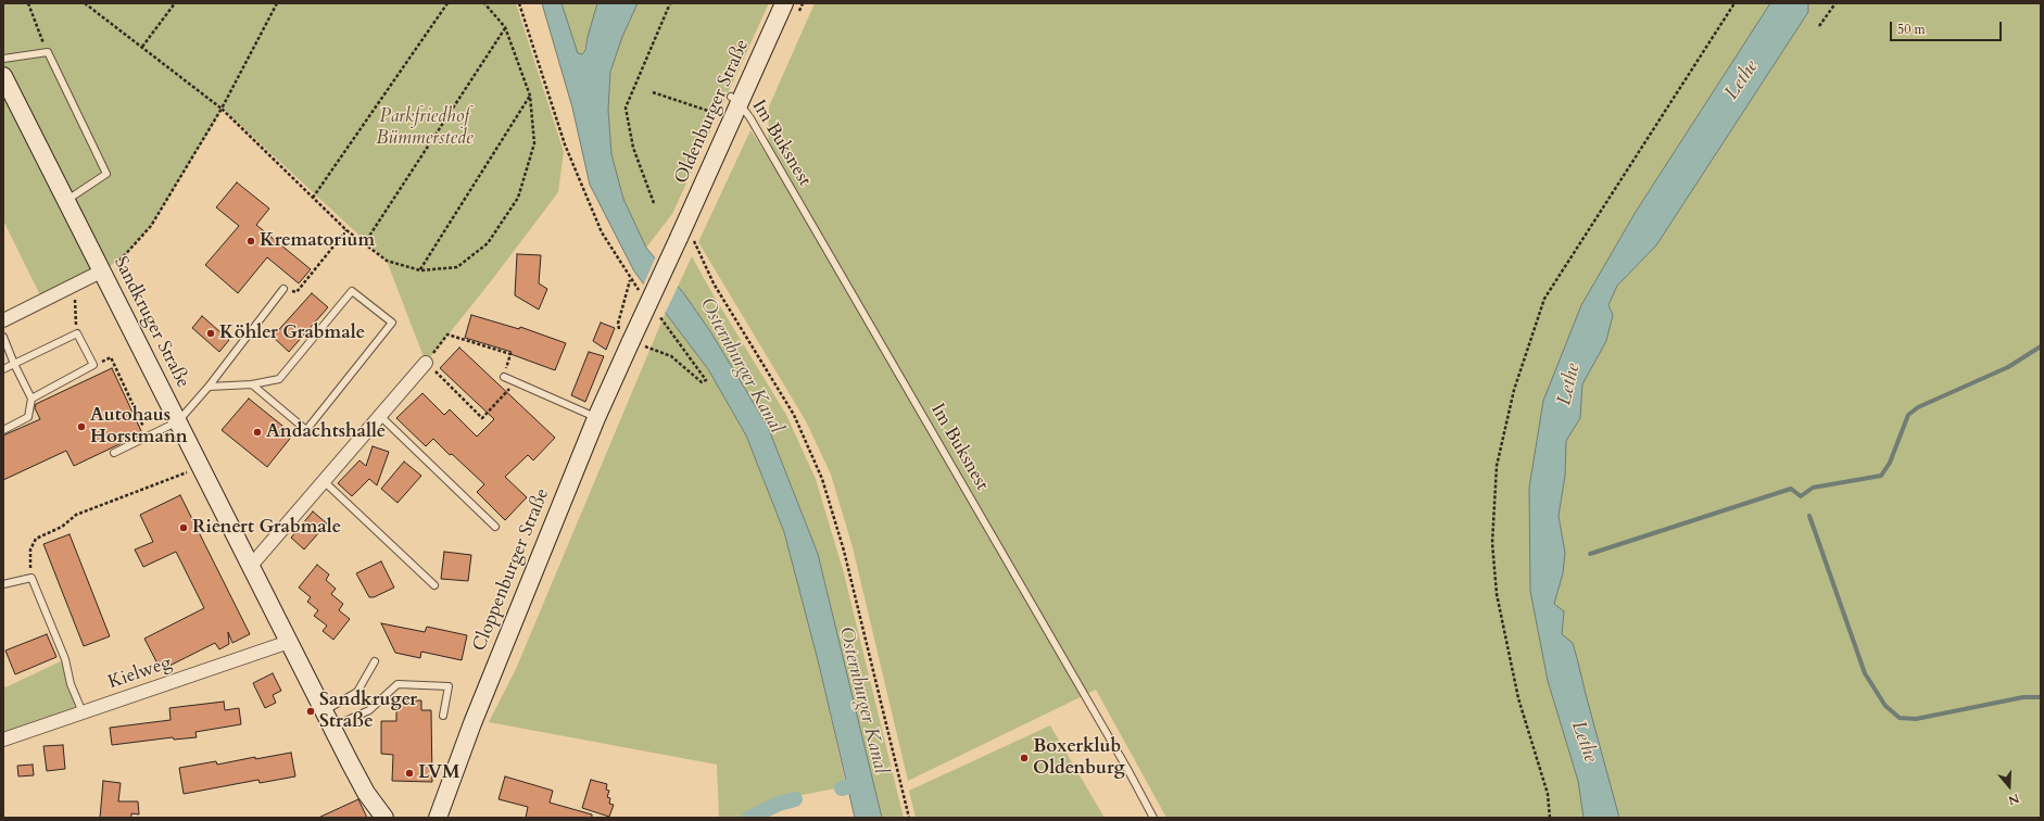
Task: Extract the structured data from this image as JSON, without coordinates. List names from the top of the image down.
{
  "streets": {
    "main road": ["Oldenburger Straße", "Sandkruger Straße", "Cloppenburger Straße"],
    "street": ["Kielweg"],
    "lane": ["Im Buksnest"]
  },
  "crossings": [
    ["Oldenburger Straße", "Im Buksnest"],
    ["Oldenburger Straße", "Cloppenburger Straße"],
    ["Sandkruger Straße", "Kielweg"]
  ],
  "water": ["Lethe", "Osternburger Kanal"],
  "parks": ["Parkfriedhof Bümmerstede"],
  "places": [
    "Krematorium",
    "Köhler Grabmale",
    "Autohaus Horstmann",
    "Andachtshalle",
    "Rienert Grabmale",
    "Sandkruger Straße",
    "Boxerklub Oldenburg",
    "LVM"
  ],
  "scale_bar": "50 m",
  "north": "bottom"
}
